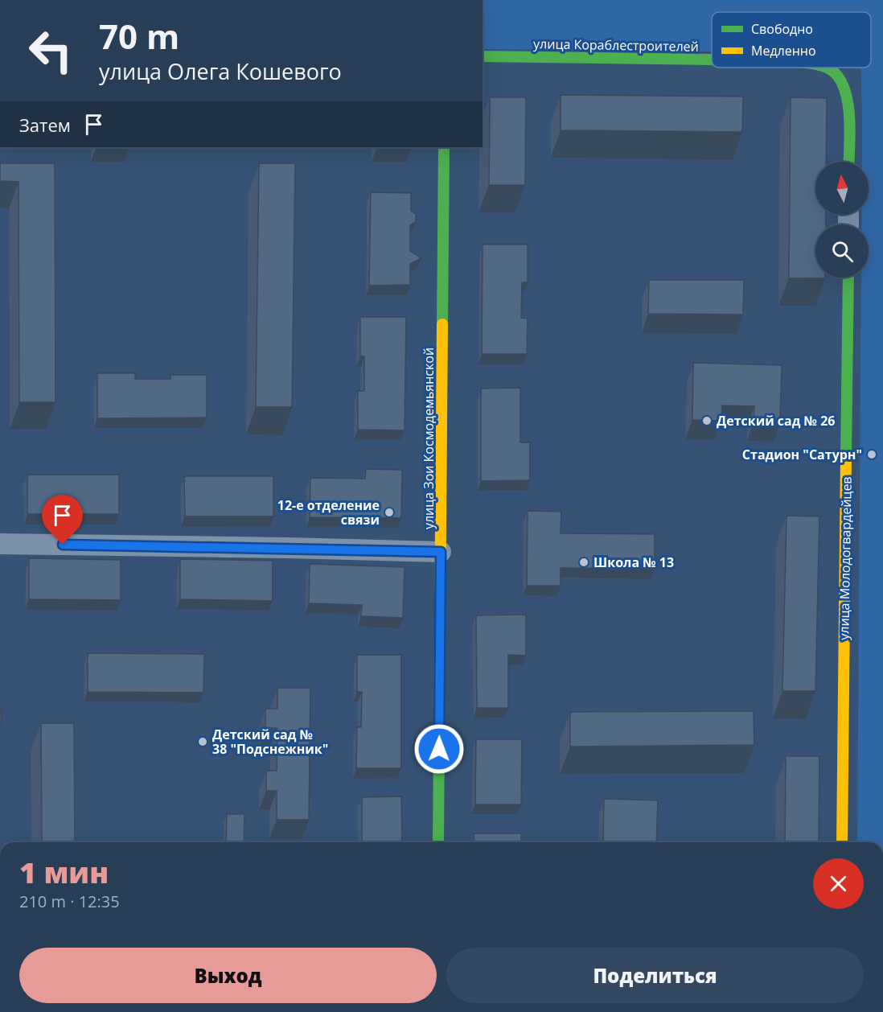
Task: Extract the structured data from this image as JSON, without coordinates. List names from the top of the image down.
{
  "streets": {
    "street": ["улица Кораблестроителей", "улица Зои Космодемьянской", "улица Молодогвардейцев"]
  },
  "places": [
    "Детский сад № 26",
    "Стадион \"Сатурн\"",
    "12-е отделение связи",
    "Школа № 13",
    "Детский сад № 38 \"Подснежник\""
  ],
  "legend": ["Свободно", "Медленно"],
  "north": "top",
  "page": {
    "turn": ["70 m", "улица Олега Кошевого"],
    "then": "Затем",
    "heading": ["1 мин", "210 m · 12:35"],
    "buttons": ["Выход", "Поделиться"]
  }
}
